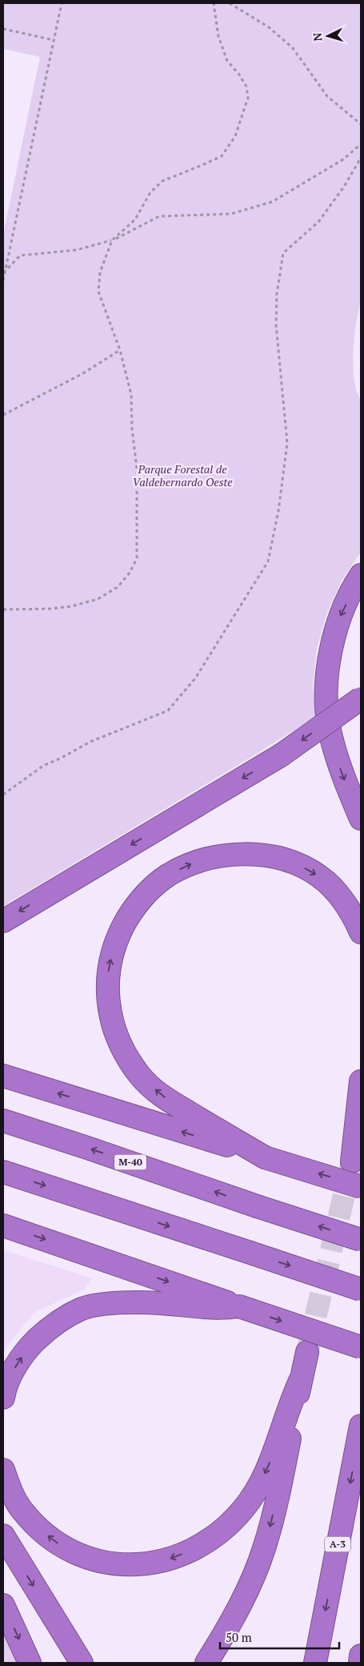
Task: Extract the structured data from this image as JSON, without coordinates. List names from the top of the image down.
{
  "streets": {
    "highway": ["M-40", "A-3"]
  },
  "parks": ["Parque Forestal de Valdebernardo Oeste"],
  "scale_bar": "50 m",
  "north": "left"
}
